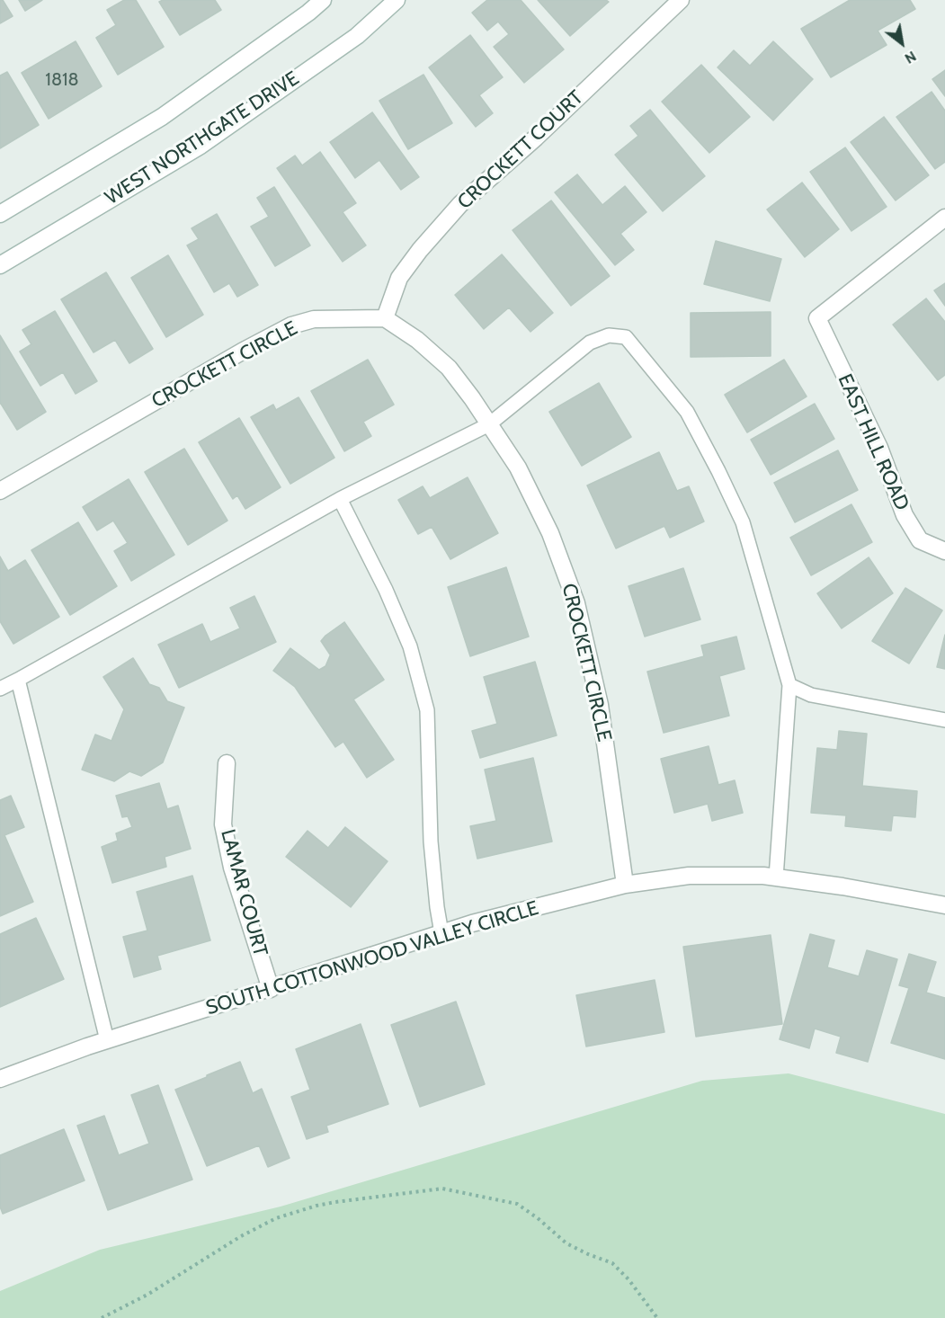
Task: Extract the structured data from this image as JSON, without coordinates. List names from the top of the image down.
{
  "streets": {
    "street": [
      "WEST NORTHGATE DRIVE",
      "CROCKETT COURT",
      "CROCKETT CIRCLE",
      "EAST HILL ROAD",
      "LAMAR COURT",
      "SOUTH COTTONWOOD VALLEY CIRCLE"
    ]
  },
  "crossings": [
    ["CROCKETT COURT", "CROCKETT CIRCLE"],
    ["CROCKETT CIRCLE", "SOUTH COTTONWOOD VALLEY CIRCLE"],
    ["LAMAR COURT", "SOUTH COTTONWOOD VALLEY CIRCLE"]
  ],
  "house_numbers": ["1818"],
  "north": "bottom right"
}
